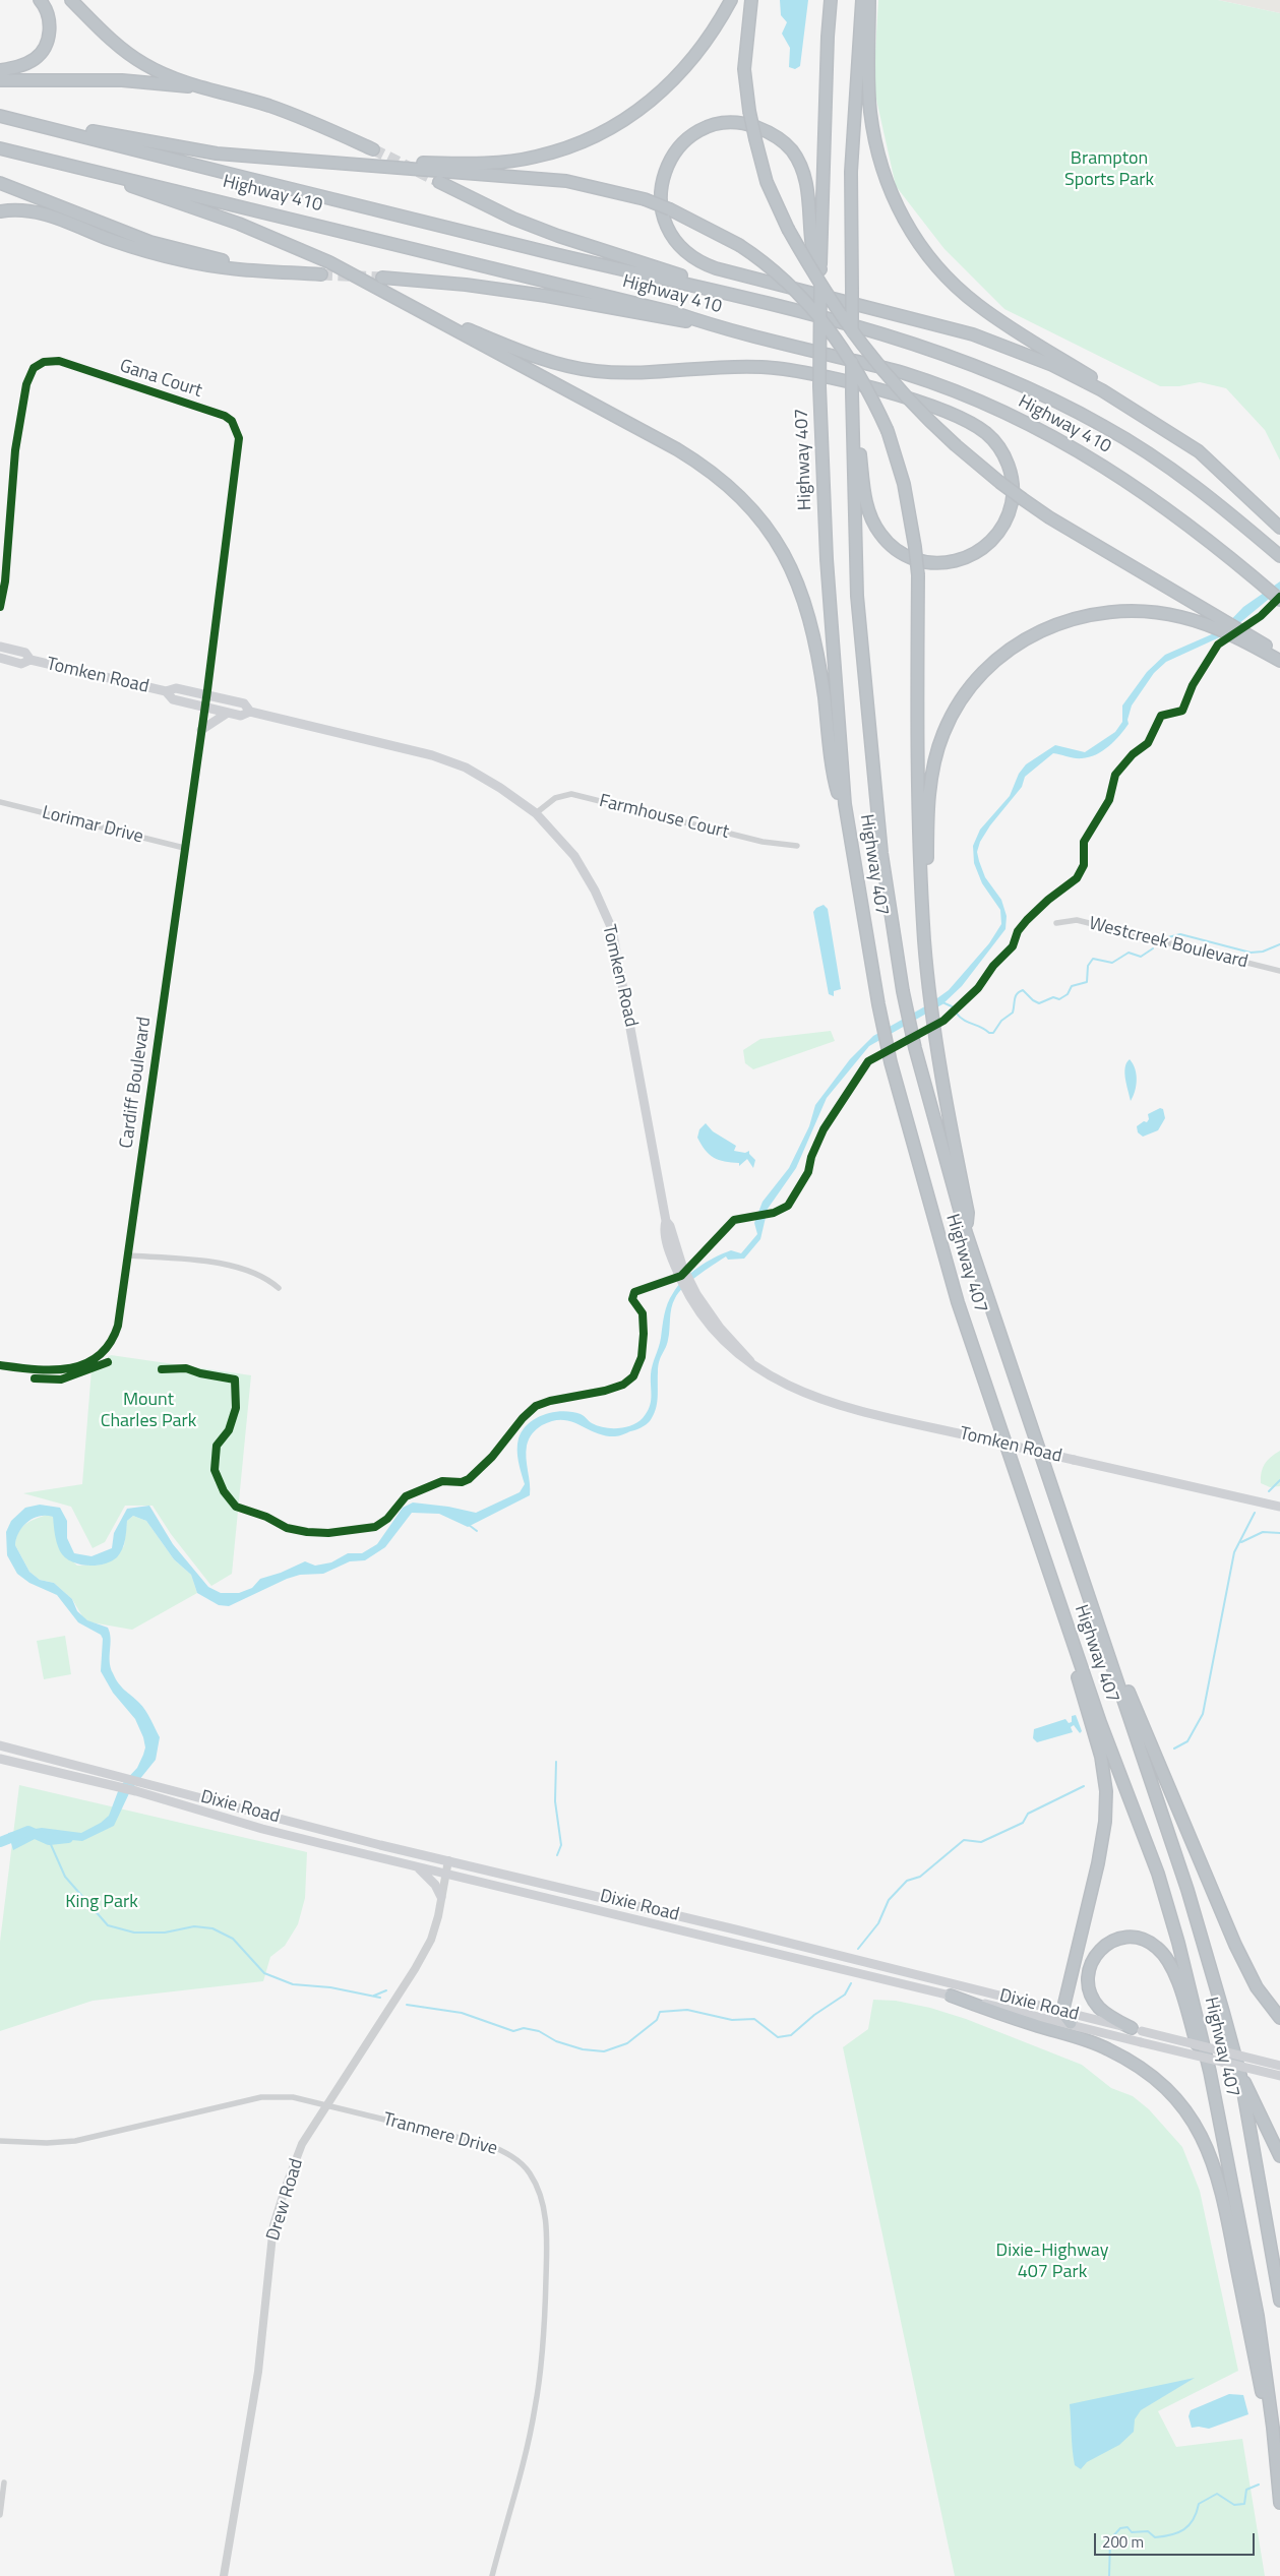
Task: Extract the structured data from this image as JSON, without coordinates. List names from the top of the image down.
{
  "streets": {
    "highway": ["Highway 410", "Highway 407"],
    "main road": ["Tomken Road", "Dixie Road"],
    "street": [
      "Gana Court",
      "Farmhouse Court",
      "Lorimar Drive",
      "Westcreek Boulevard",
      "Cardiff Boulevard",
      "Tranmere Drive",
      "Drew Road"
    ]
  },
  "crossings": [
    ["Gana Court", "Tomken Road"],
    ["Gana Court", "Cardiff Boulevard"],
    ["Tomken Road", "Farmhouse Court"],
    ["Tomken Road", "Cardiff Boulevard"],
    ["Lorimar Drive", "Cardiff Boulevard"],
    ["Dixie Road", "Drew Road"],
    ["Tranmere Drive", "Drew Road"]
  ],
  "parks": [
    "Brampton Sports Park",
    "Mount Charles Park",
    "King Park",
    "Dixie-Highway 407 Park"
  ],
  "scale_bar": "200 m"
}
